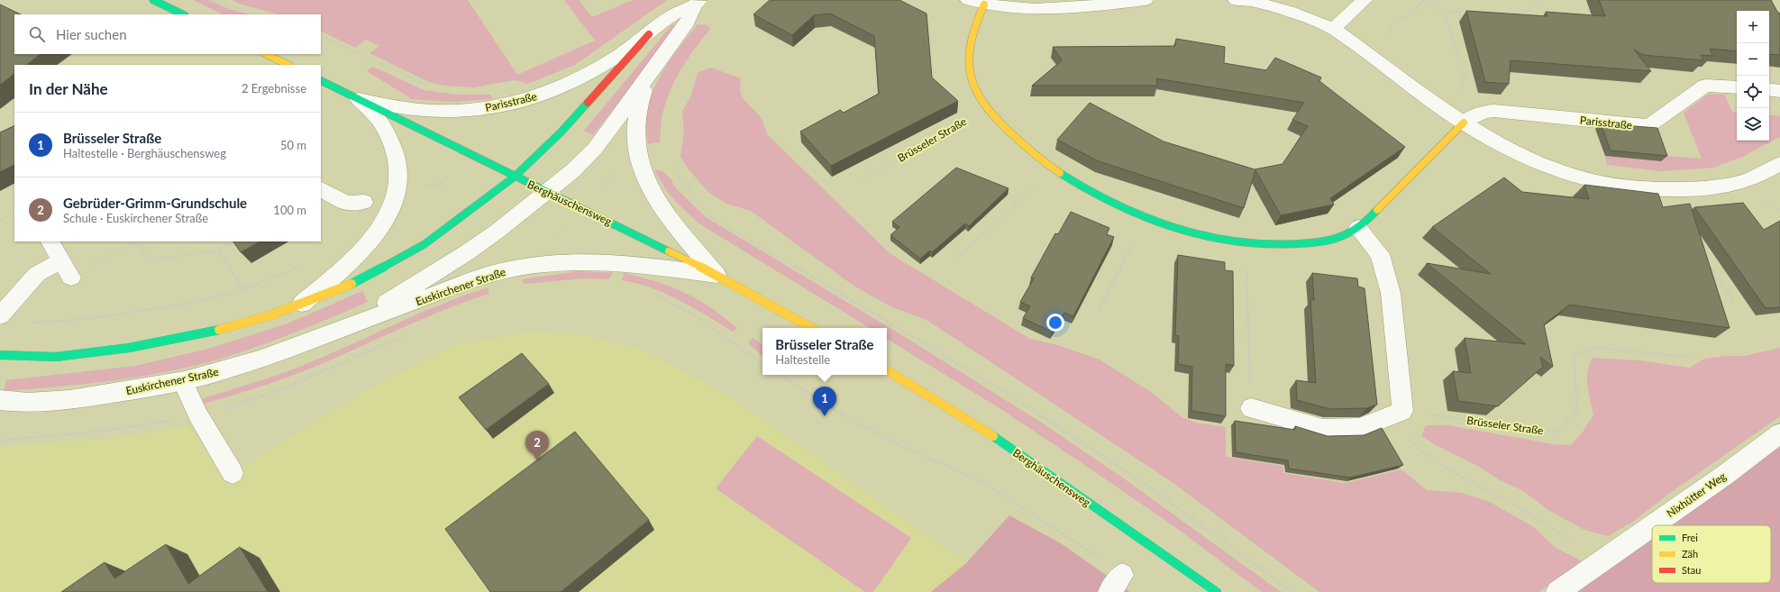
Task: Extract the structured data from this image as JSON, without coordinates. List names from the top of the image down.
{
  "streets": {
    "street": [
      "Parisstraße",
      "Berghäuschensweg",
      "Euskirchener Straße",
      "Nixhütter Weg"
    ],
    "path": ["Brüsseler Straße"]
  },
  "crossings": [
    ["Parisstraße", "Berghäuschensweg"],
    ["Parisstraße", "Euskirchener Straße"],
    ["Berghäuschensweg", "Euskirchener Straße"]
  ],
  "legend": ["Frei", "Zäh", "Stau"],
  "page": {
    "map_buttons": ["+", "−"],
    "search": "Hier suchen",
    "heading": ["In der Nähe", "2 Ergebnisse"],
    "list": [
      {
        "mark": "1",
        "name": "Brüsseler Straße",
        "note": "Haltestelle · Berghäuschensweg",
        "value": "50 m"
      },
      {
        "mark": "2",
        "name": "Gebrüder-Grimm-Grundschule",
        "note": "Schule · Euskirchener Straße",
        "value": "100 m"
      }
    ],
    "popup": ["Brüsseler Straße", "Haltestelle"],
    "pins": ["1", "2"]
  }
}
